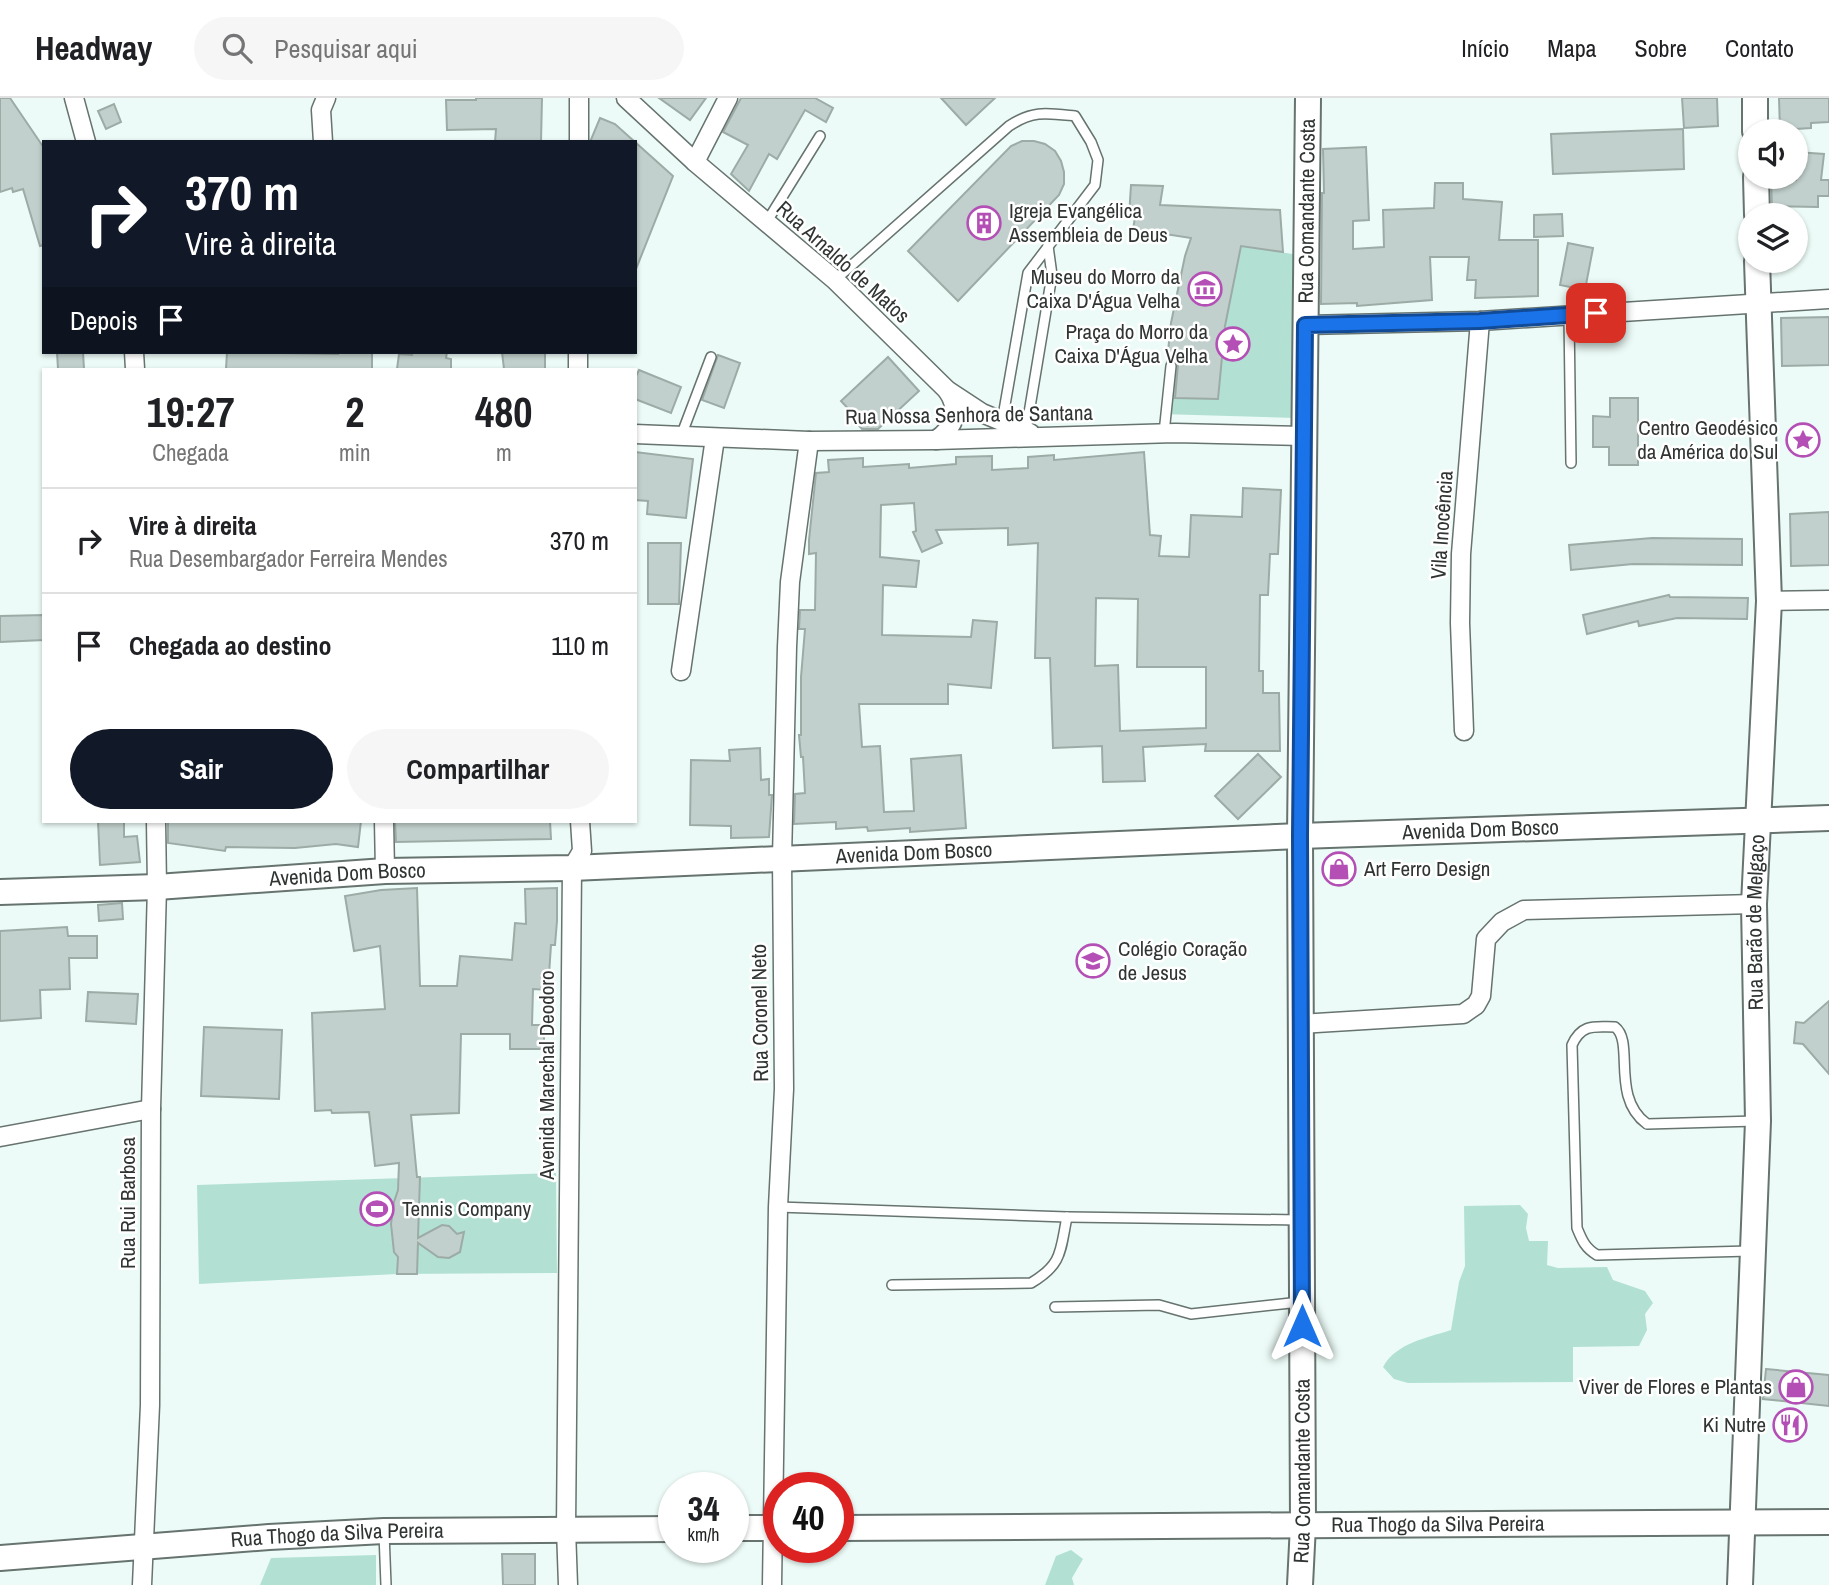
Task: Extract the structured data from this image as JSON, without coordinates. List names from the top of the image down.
{
  "streets": {
    "street": [
      "Rua Comandante Costa",
      "Rua Arnaldo de Matos",
      "Rua Nossa Senhora de Santana",
      "Vila Inocência",
      "Avenida Dom Bosco",
      "Rua Barão de Melgaço",
      "Rua Coronel Neto",
      "Avenida Marechal Deodoro",
      "Rua Rui Barbosa",
      "Rua Thogo da Silva Pereira"
    ]
  },
  "crossings": [
    ["Rua Comandante Costa", "Rua Nossa Senhora de Santana"],
    ["Rua Comandante Costa", "Avenida Dom Bosco"],
    ["Rua Comandante Costa", "Rua Thogo da Silva Pereira"],
    ["Rua Arnaldo de Matos", "Rua Nossa Senhora de Santana"],
    ["Rua Nossa Senhora de Santana", "Rua Coronel Neto"],
    ["Avenida Dom Bosco", "Rua Barão de Melgaço"],
    ["Avenida Dom Bosco", "Rua Coronel Neto"],
    ["Avenida Dom Bosco", "Avenida Marechal Deodoro"],
    ["Avenida Dom Bosco", "Rua Rui Barbosa"],
    ["Rua Barão de Melgaço", "Rua Thogo da Silva Pereira"],
    ["Avenida Marechal Deodoro", "Rua Thogo da Silva Pereira"],
    ["Rua Rui Barbosa", "Rua Thogo da Silva Pereira"]
  ],
  "places": {
    "building": ["Igreja Evangélica Assembleia de Deus"],
    "museum": ["Museu do Morro da Caixa D'Água Velha"],
    "place": ["Praça do Morro da Caixa D'Água Velha", "Centro Geodésico da América do Sul"],
    "shop": ["Art Ferro Design", "Viver de Flores e Plantas"],
    "school or university": ["Colégio Coração de Jesus"],
    "sports": ["Tennis Company"],
    "restaurant": ["Ki Nutre"]
  },
  "page": {
    "header": "Headway",
    "search": "Pesquisar aqui",
    "nav": [
      "Início",
      "Mapa",
      "Sobre",
      "Contato"
    ],
    "turn": ["370 m", "Vire à direita"],
    "then": "Depois",
    "eta": [
      "19:27",
      "Chegada",
      "2",
      "min",
      "480",
      "m"
    ],
    "list": [
      {
        "name": "Vire à direita",
        "note": "Rua Desembargador Ferreira Mendes",
        "value": "370 m"
      },
      {
        "name": "Chegada ao destino",
        "value": "110 m"
      }
    ],
    "buttons": ["Sair", "Compartilhar"],
    "speed": "34 km/h",
    "limit": "40"
  }
}
